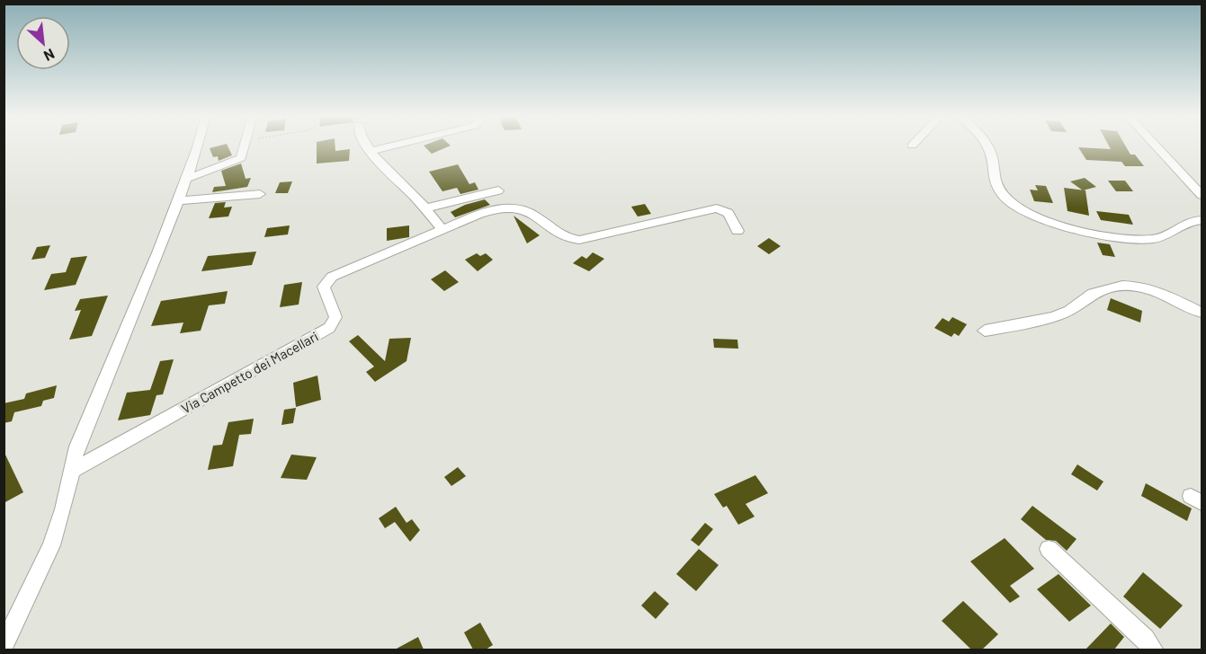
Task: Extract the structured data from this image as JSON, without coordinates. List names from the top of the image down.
{
  "streets": {
    "street": ["Via Campetto dei Macellari"]
  },
  "north": "bottom right"
}
